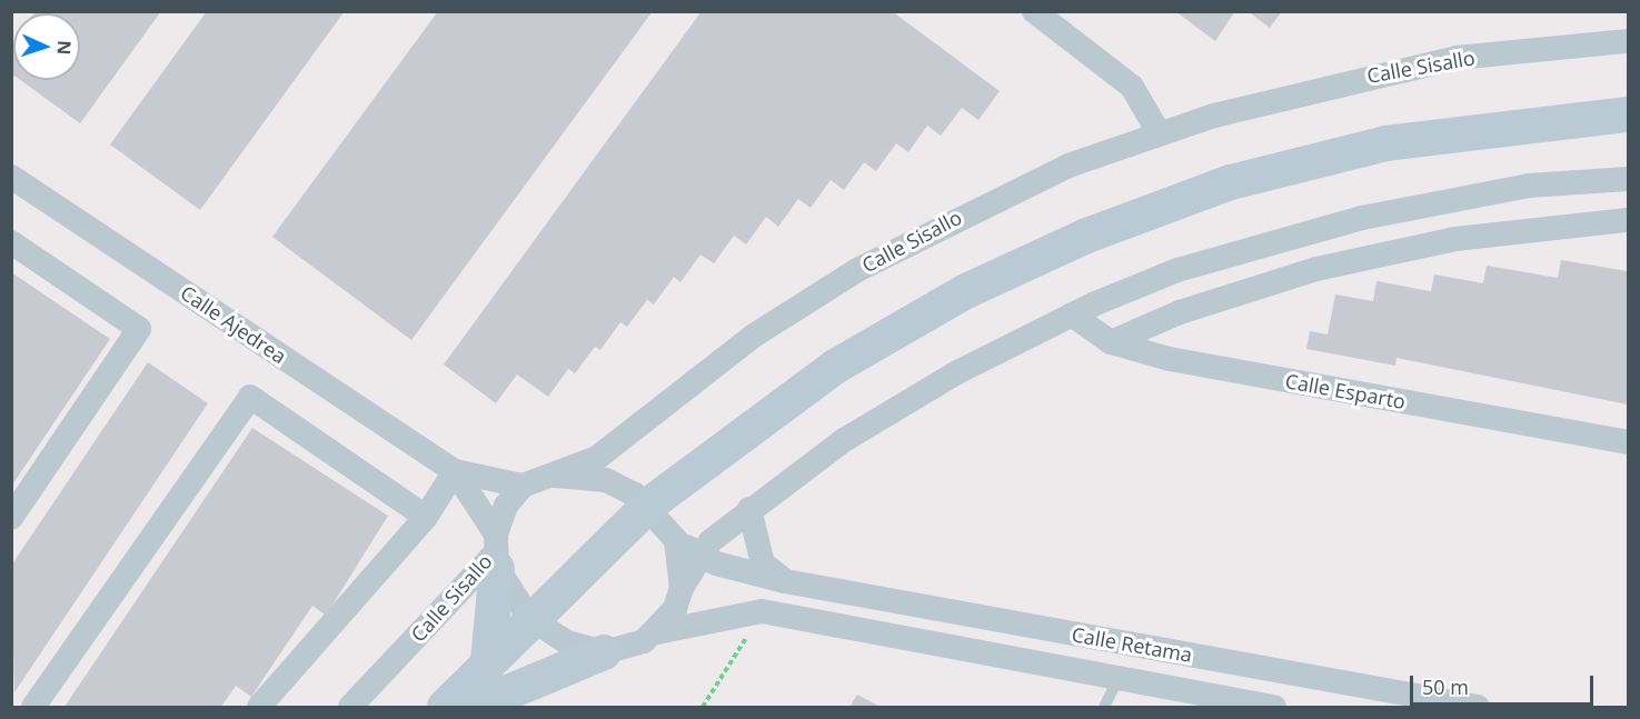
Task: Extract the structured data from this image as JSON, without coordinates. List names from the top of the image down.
{
  "streets": {
    "street": [
      "Calle Sisallo",
      "Calle Ajedrea",
      "Calle Esparto",
      "Calle Retama"
    ]
  },
  "crossings": [
    ["Calle Sisallo", "Calle Ajedrea"]
  ],
  "scale_bar": "50 m",
  "north": "right"
}
